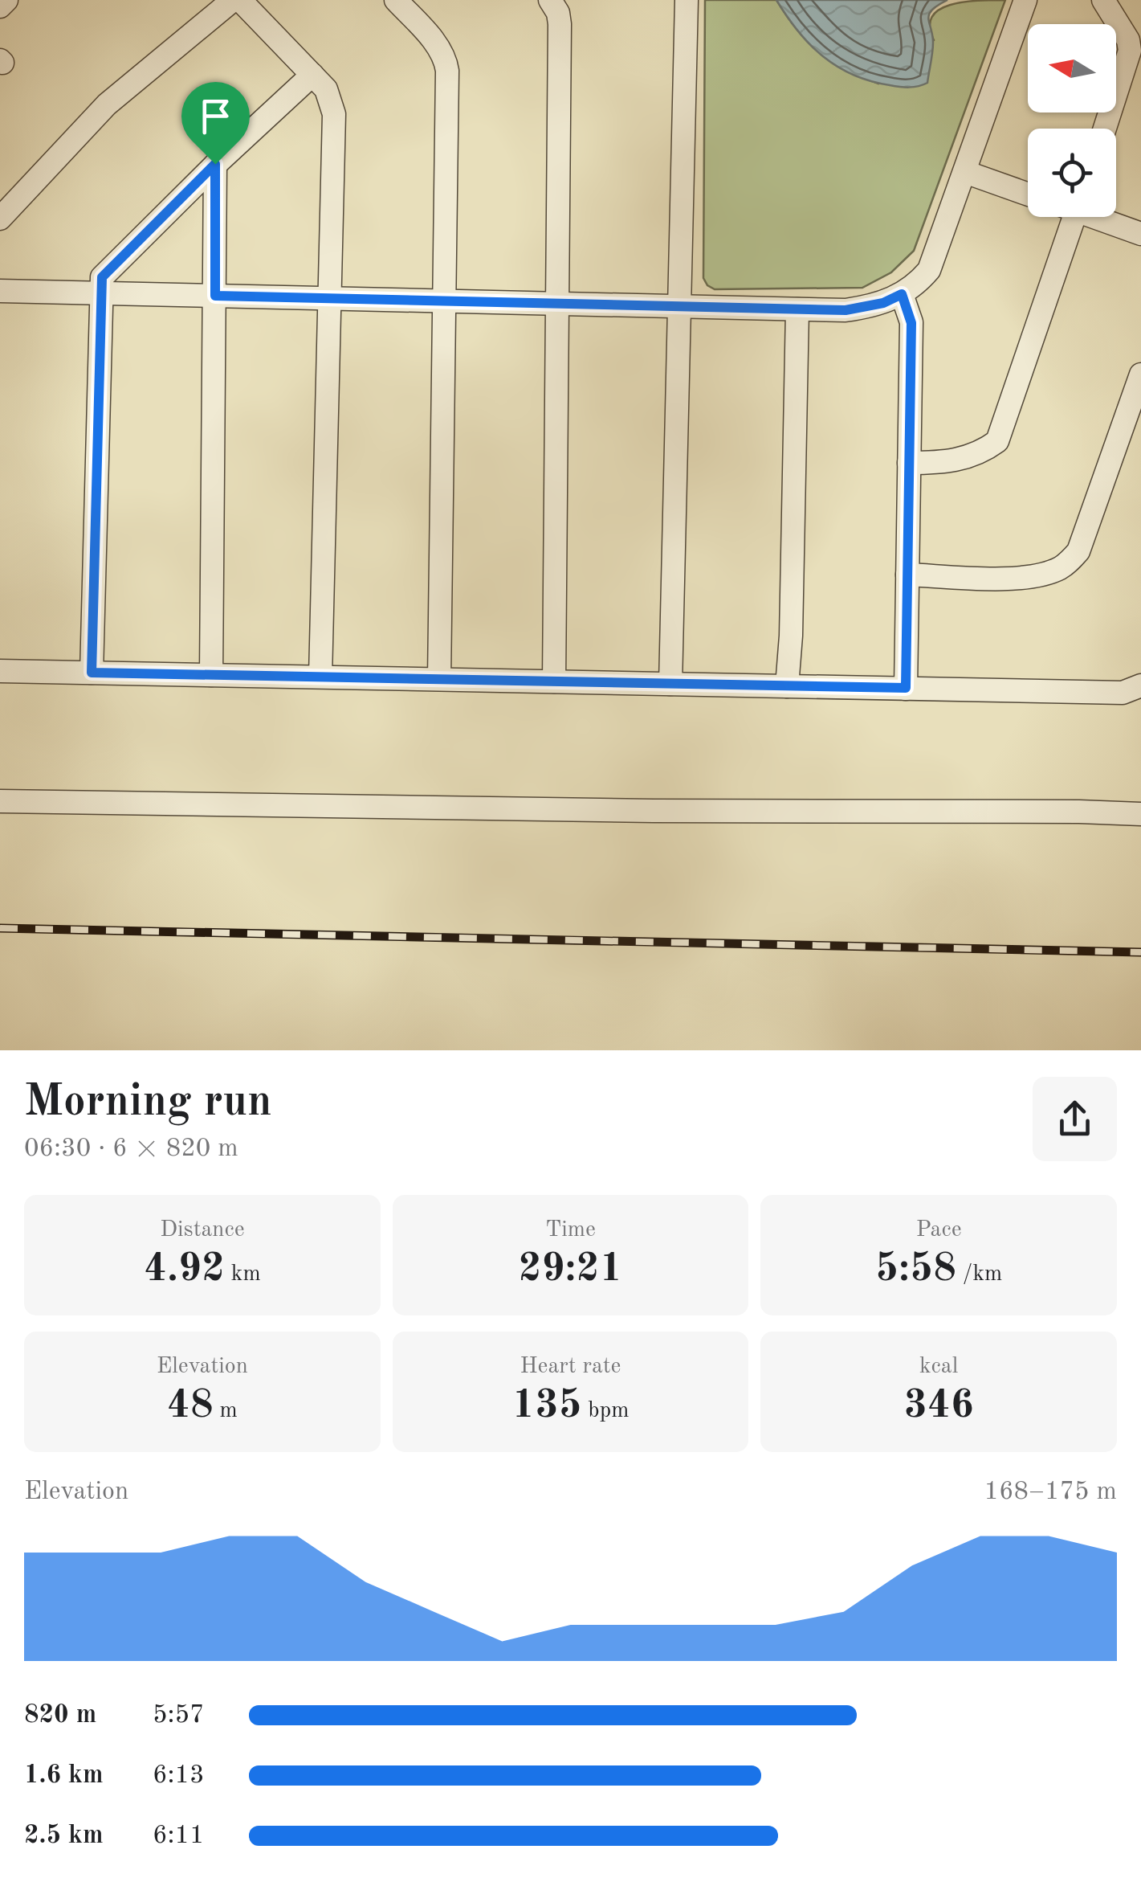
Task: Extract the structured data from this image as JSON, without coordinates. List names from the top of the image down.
{
  "north": "left",
  "page": {
    "heading": ["Morning run", "06:30 · 6 × 820 m"],
    "stats": [
      ["Distance", "4.92 km"],
      ["Time", "29:21"],
      ["Pace", "5:58 /km"],
      ["Elevation", "48 m"],
      ["Heart rate", "135 bpm"],
      ["kcal", "346"]
    ],
    "chart": ["Elevation", "168–175 m"],
    "list": [
      {
        "name": "820 m",
        "note": "5:57"
      },
      {
        "name": "1.6 km",
        "note": "6:13"
      },
      {
        "name": "2.5 km",
        "note": "6:11"
      }
    ]
  }
}
